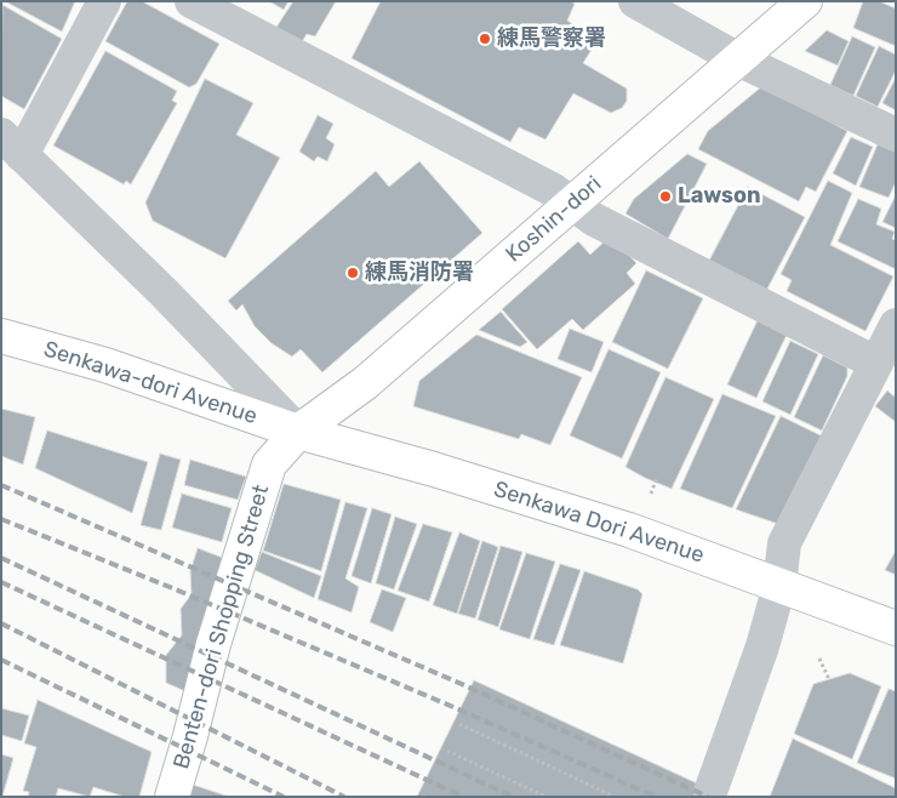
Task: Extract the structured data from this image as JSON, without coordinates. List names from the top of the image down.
{
  "streets": {
    "main road": [
      "Koshin-dori",
      "Senkawa-dori Avenue",
      "Senkawa Dori Avenue",
      "Benten-dori Shopping Street"
    ]
  },
  "crossings": [
    ["Koshin-dori", "Senkawa-dori Avenue"],
    ["Koshin-dori", "Senkawa Dori Avenue"],
    ["Koshin-dori", "Benten-dori Shopping Street"],
    ["Senkawa-dori Avenue", "Senkawa Dori Avenue"],
    ["Senkawa-dori Avenue", "Benten-dori Shopping Street"],
    ["Senkawa Dori Avenue", "Benten-dori Shopping Street"]
  ],
  "places": ["練馬警察署", "Lawson", "練馬消防署"]
}
